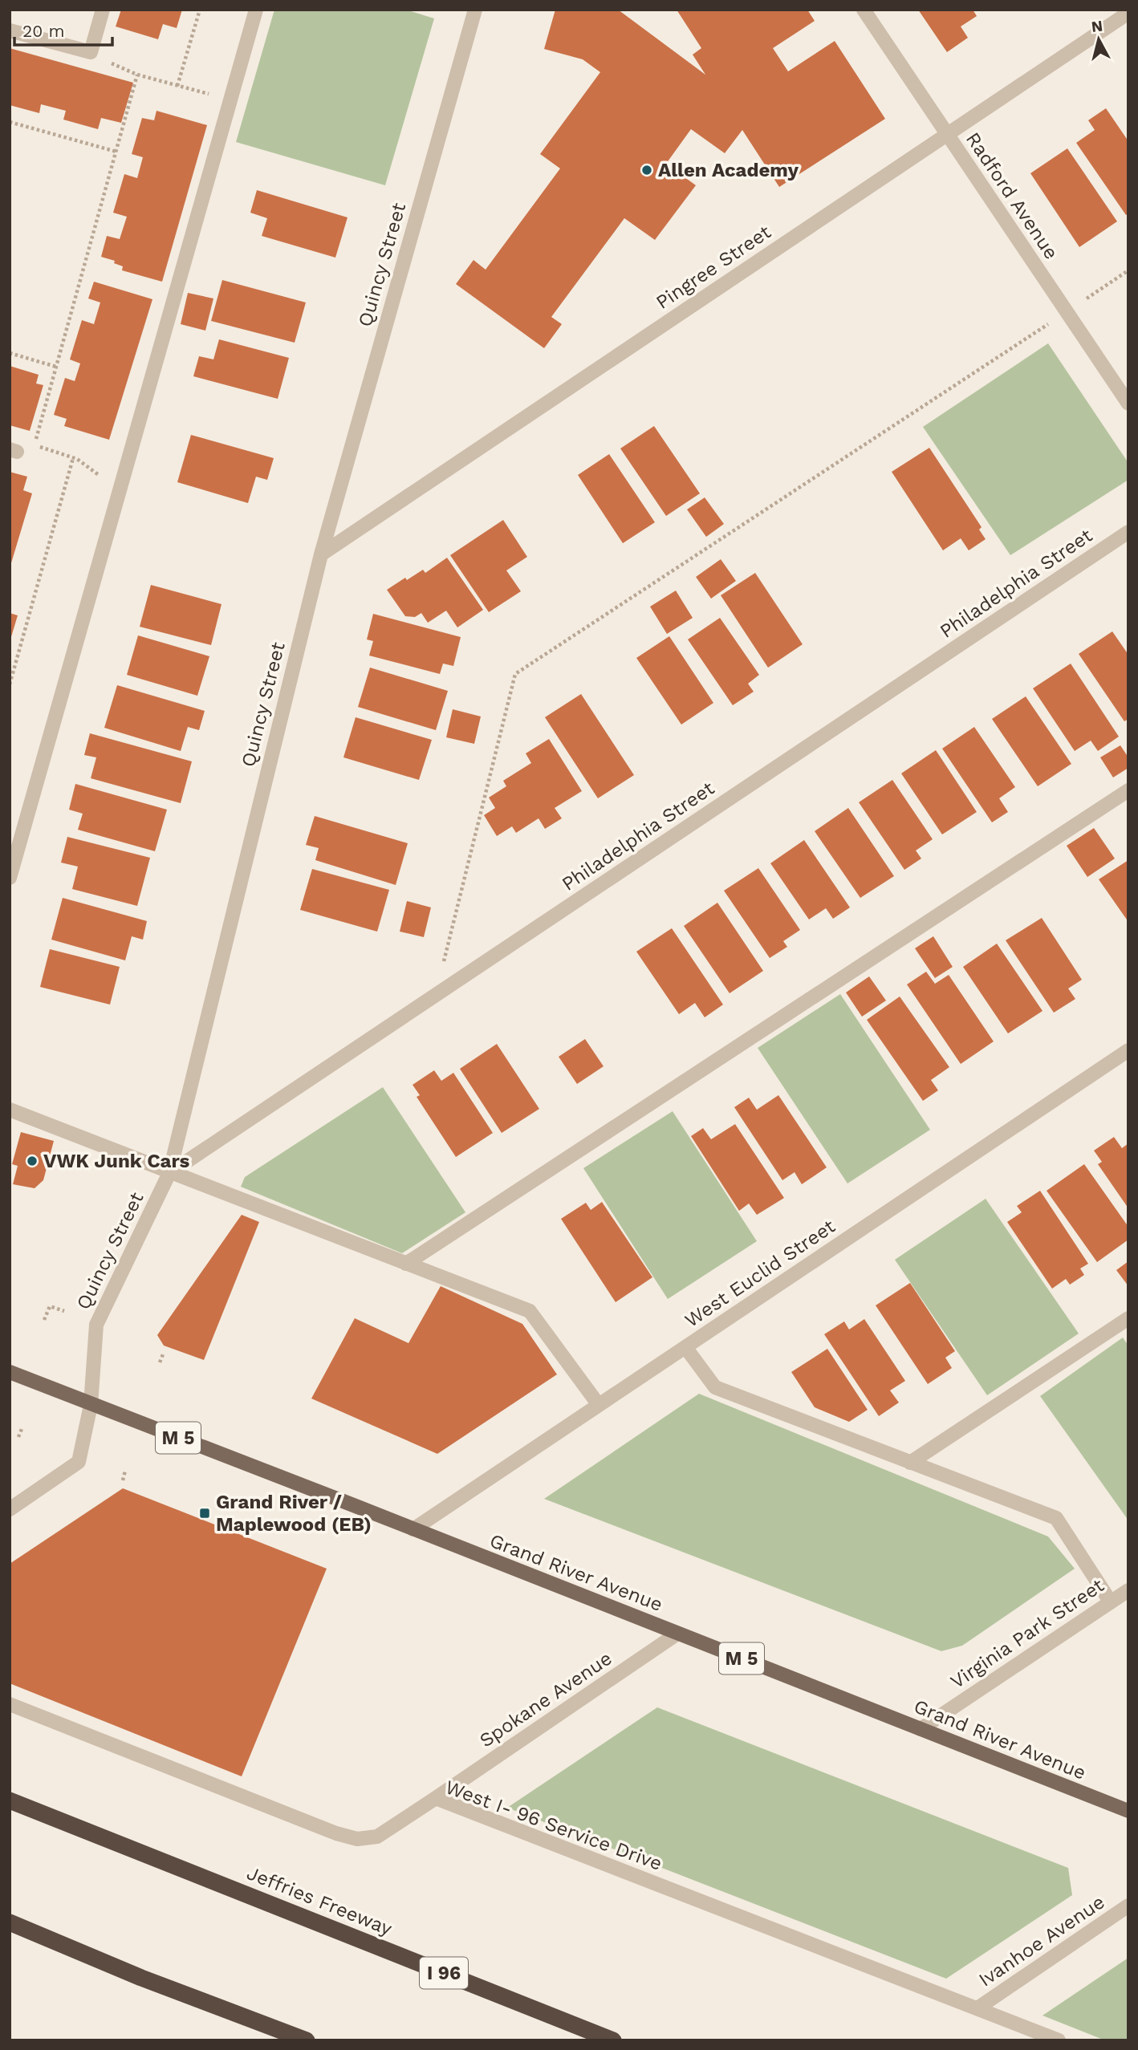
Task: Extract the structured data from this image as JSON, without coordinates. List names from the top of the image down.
{
  "streets": {
    "highway": ["Jeffries Freeway", "I 96"],
    "main road": ["M 5", "Grand River Avenue"],
    "street": [
      "Radford Avenue",
      "Quincy Street",
      "Pingree Street",
      "Philadelphia Street",
      "West Euclid Street",
      "Virginia Park Street",
      "Spokane Avenue",
      "West I- 96 Service Drive",
      "Ivanhoe Avenue"
    ]
  },
  "crossings": [
    ["Radford Avenue", "Pingree Street"],
    ["Quincy Street", "Pingree Street"],
    ["Quincy Street", "Philadelphia Street"],
    ["Quincy Street", "Grand River Avenue"],
    ["West Euclid Street", "Grand River Avenue"],
    ["Grand River Avenue", "Virginia Park Street"],
    ["Grand River Avenue", "Spokane Avenue"],
    ["Spokane Avenue", "West I- 96 Service Drive"],
    ["West I- 96 Service Drive", "Ivanhoe Avenue"]
  ],
  "places": {
    "other": ["Allen Academy", "VWK Junk Cars"],
    "transit": ["Grand River / Maplewood (EB)"]
  },
  "scale_bar": "20 m",
  "north": "top"
}
